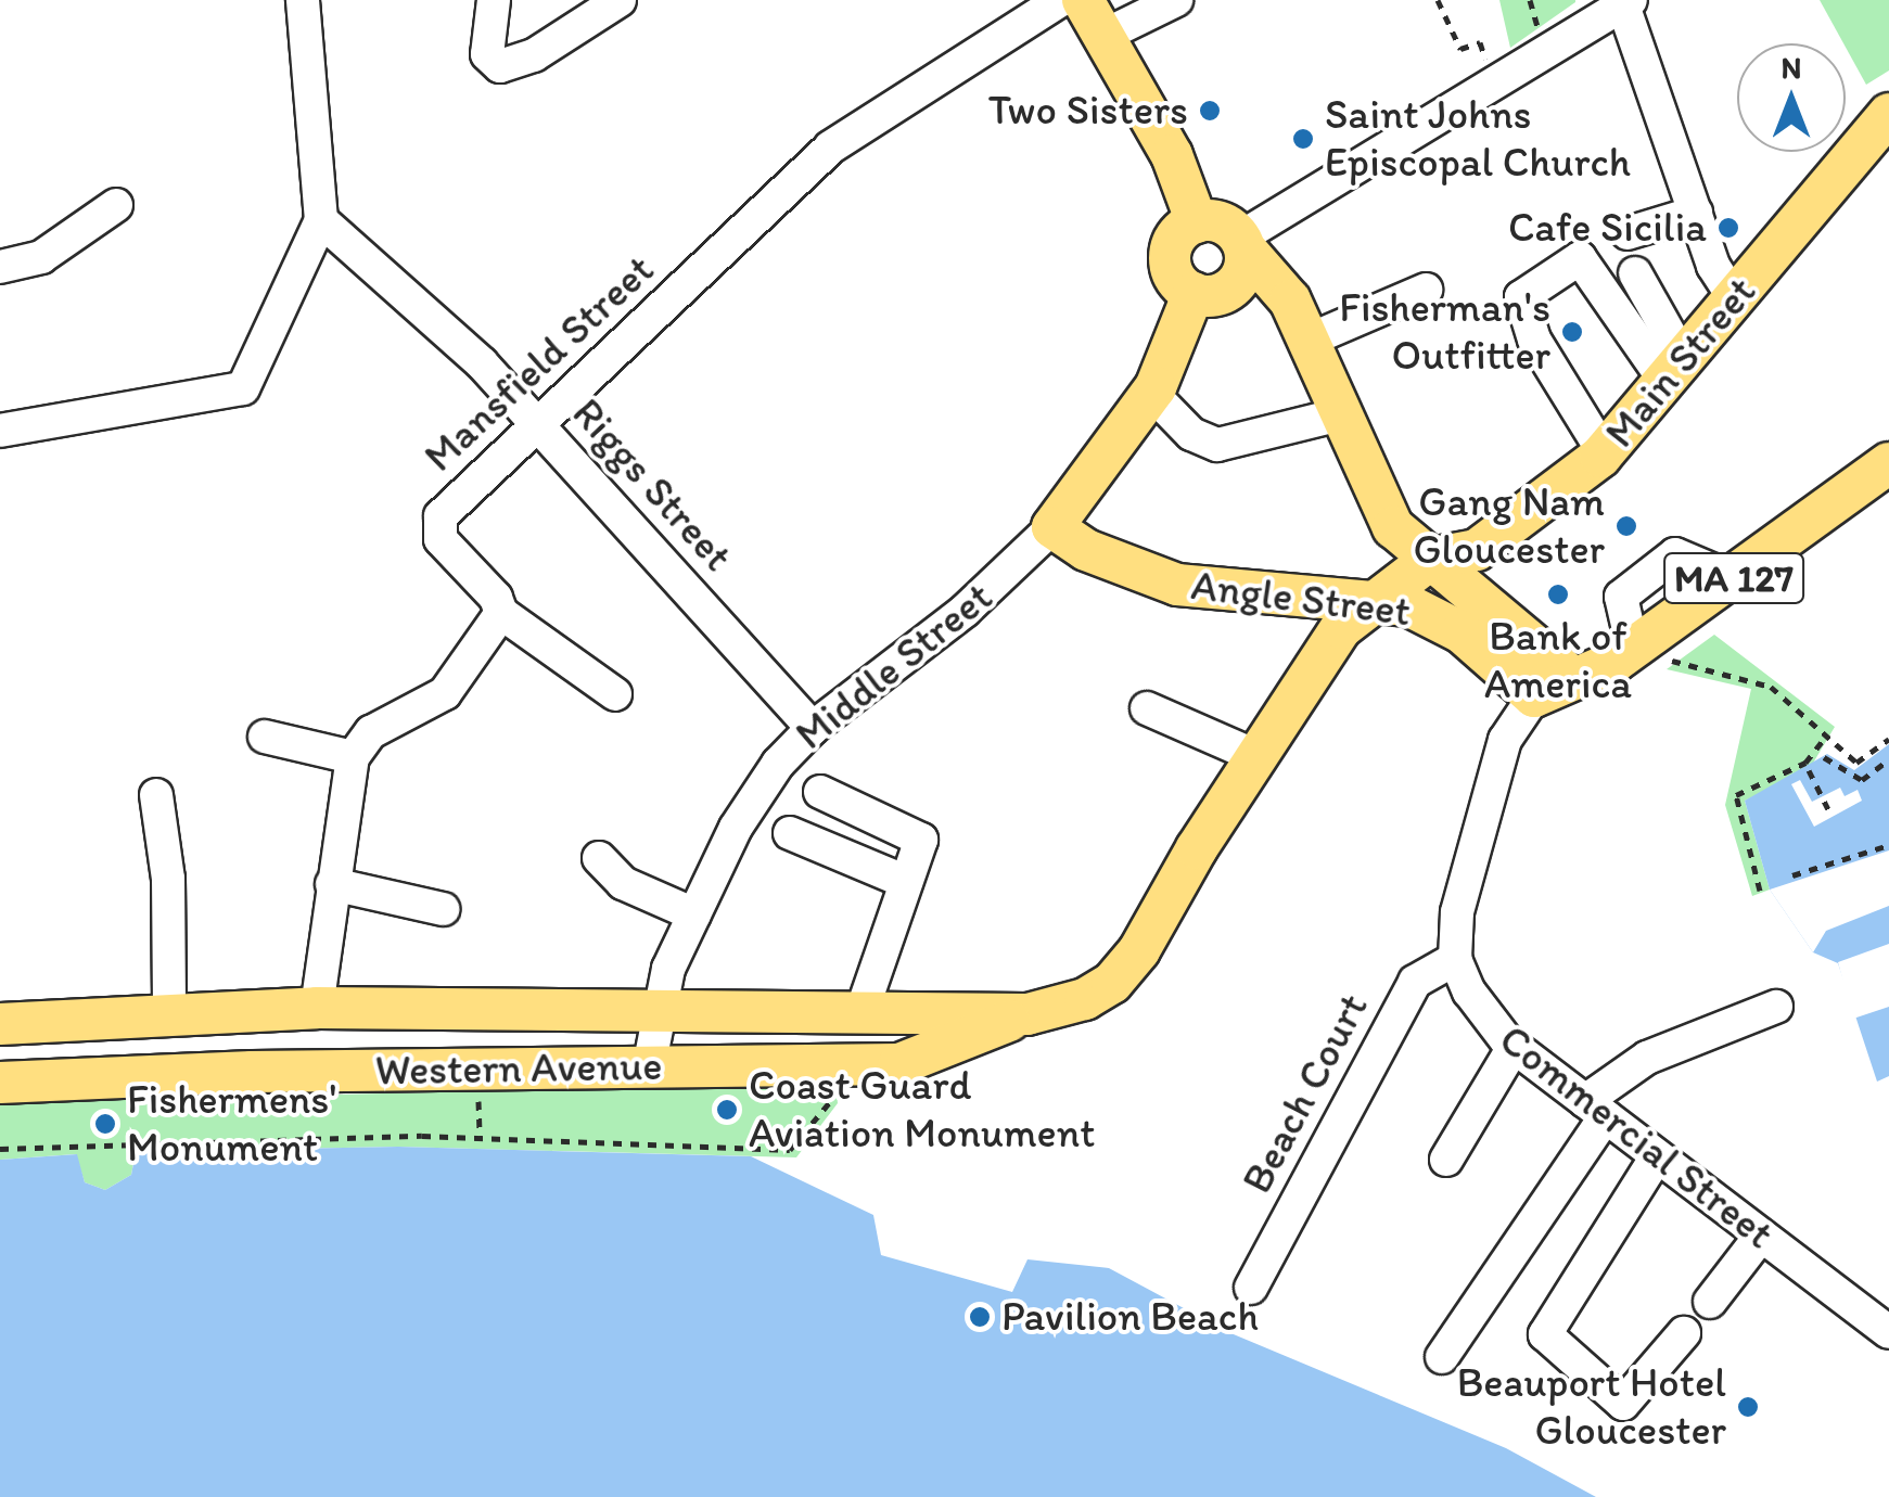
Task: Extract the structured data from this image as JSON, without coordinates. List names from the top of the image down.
{
  "streets": {
    "main road": [
      "Main Street",
      "MA 127",
      "Angle Street",
      "Middle Street",
      "Western Avenue"
    ],
    "street": [
      "Mansfield Street",
      "Riggs Street",
      "Beach Court",
      "Commercial Street"
    ]
  },
  "crossings": [
    ["Main Street", "Western Avenue"],
    ["Mansfield Street", "Riggs Street"],
    ["Riggs Street", "Middle Street"],
    ["MA 127", "Angle Street"],
    ["Angle Street", "Middle Street"],
    ["Angle Street", "Western Avenue"],
    ["Middle Street", "Western Avenue"],
    ["Beach Court", "Commercial Street"]
  ],
  "places": [
    "Two Sisters",
    "Saint Johns Episcopal Church",
    "Cafe Sicilia",
    "Fisherman's Outfitter",
    "Gang Nam Gloucester",
    "Bank of America",
    "Coast Guard Aviation Monument",
    "Fishermens' Monument",
    "Pavilion Beach",
    "Beauport Hotel Gloucester"
  ],
  "north": "top"
}
